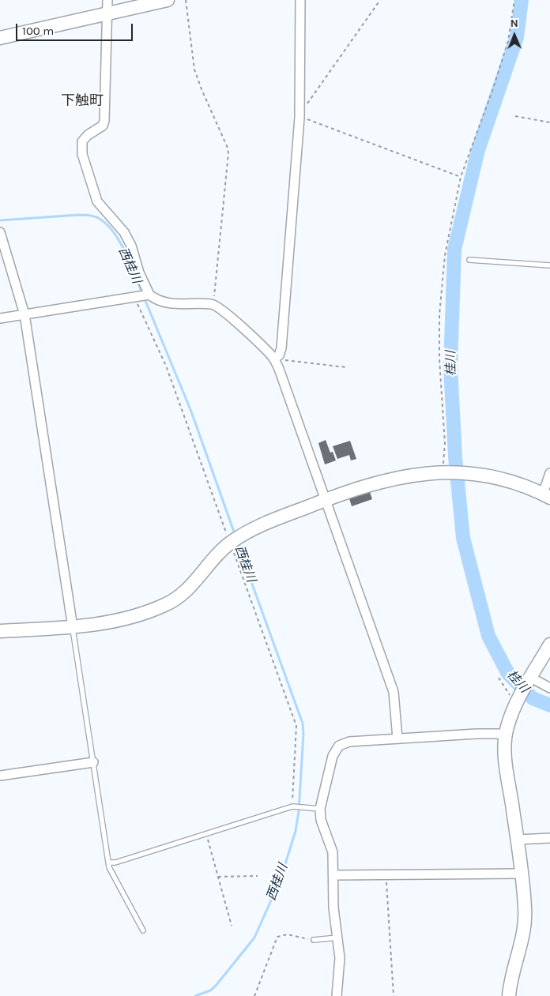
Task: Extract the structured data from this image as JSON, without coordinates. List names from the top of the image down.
{
  "districts": ["下触町"],
  "water": ["西桂川", "桂川"],
  "scale_bar": "100 m",
  "north": "top"
}
